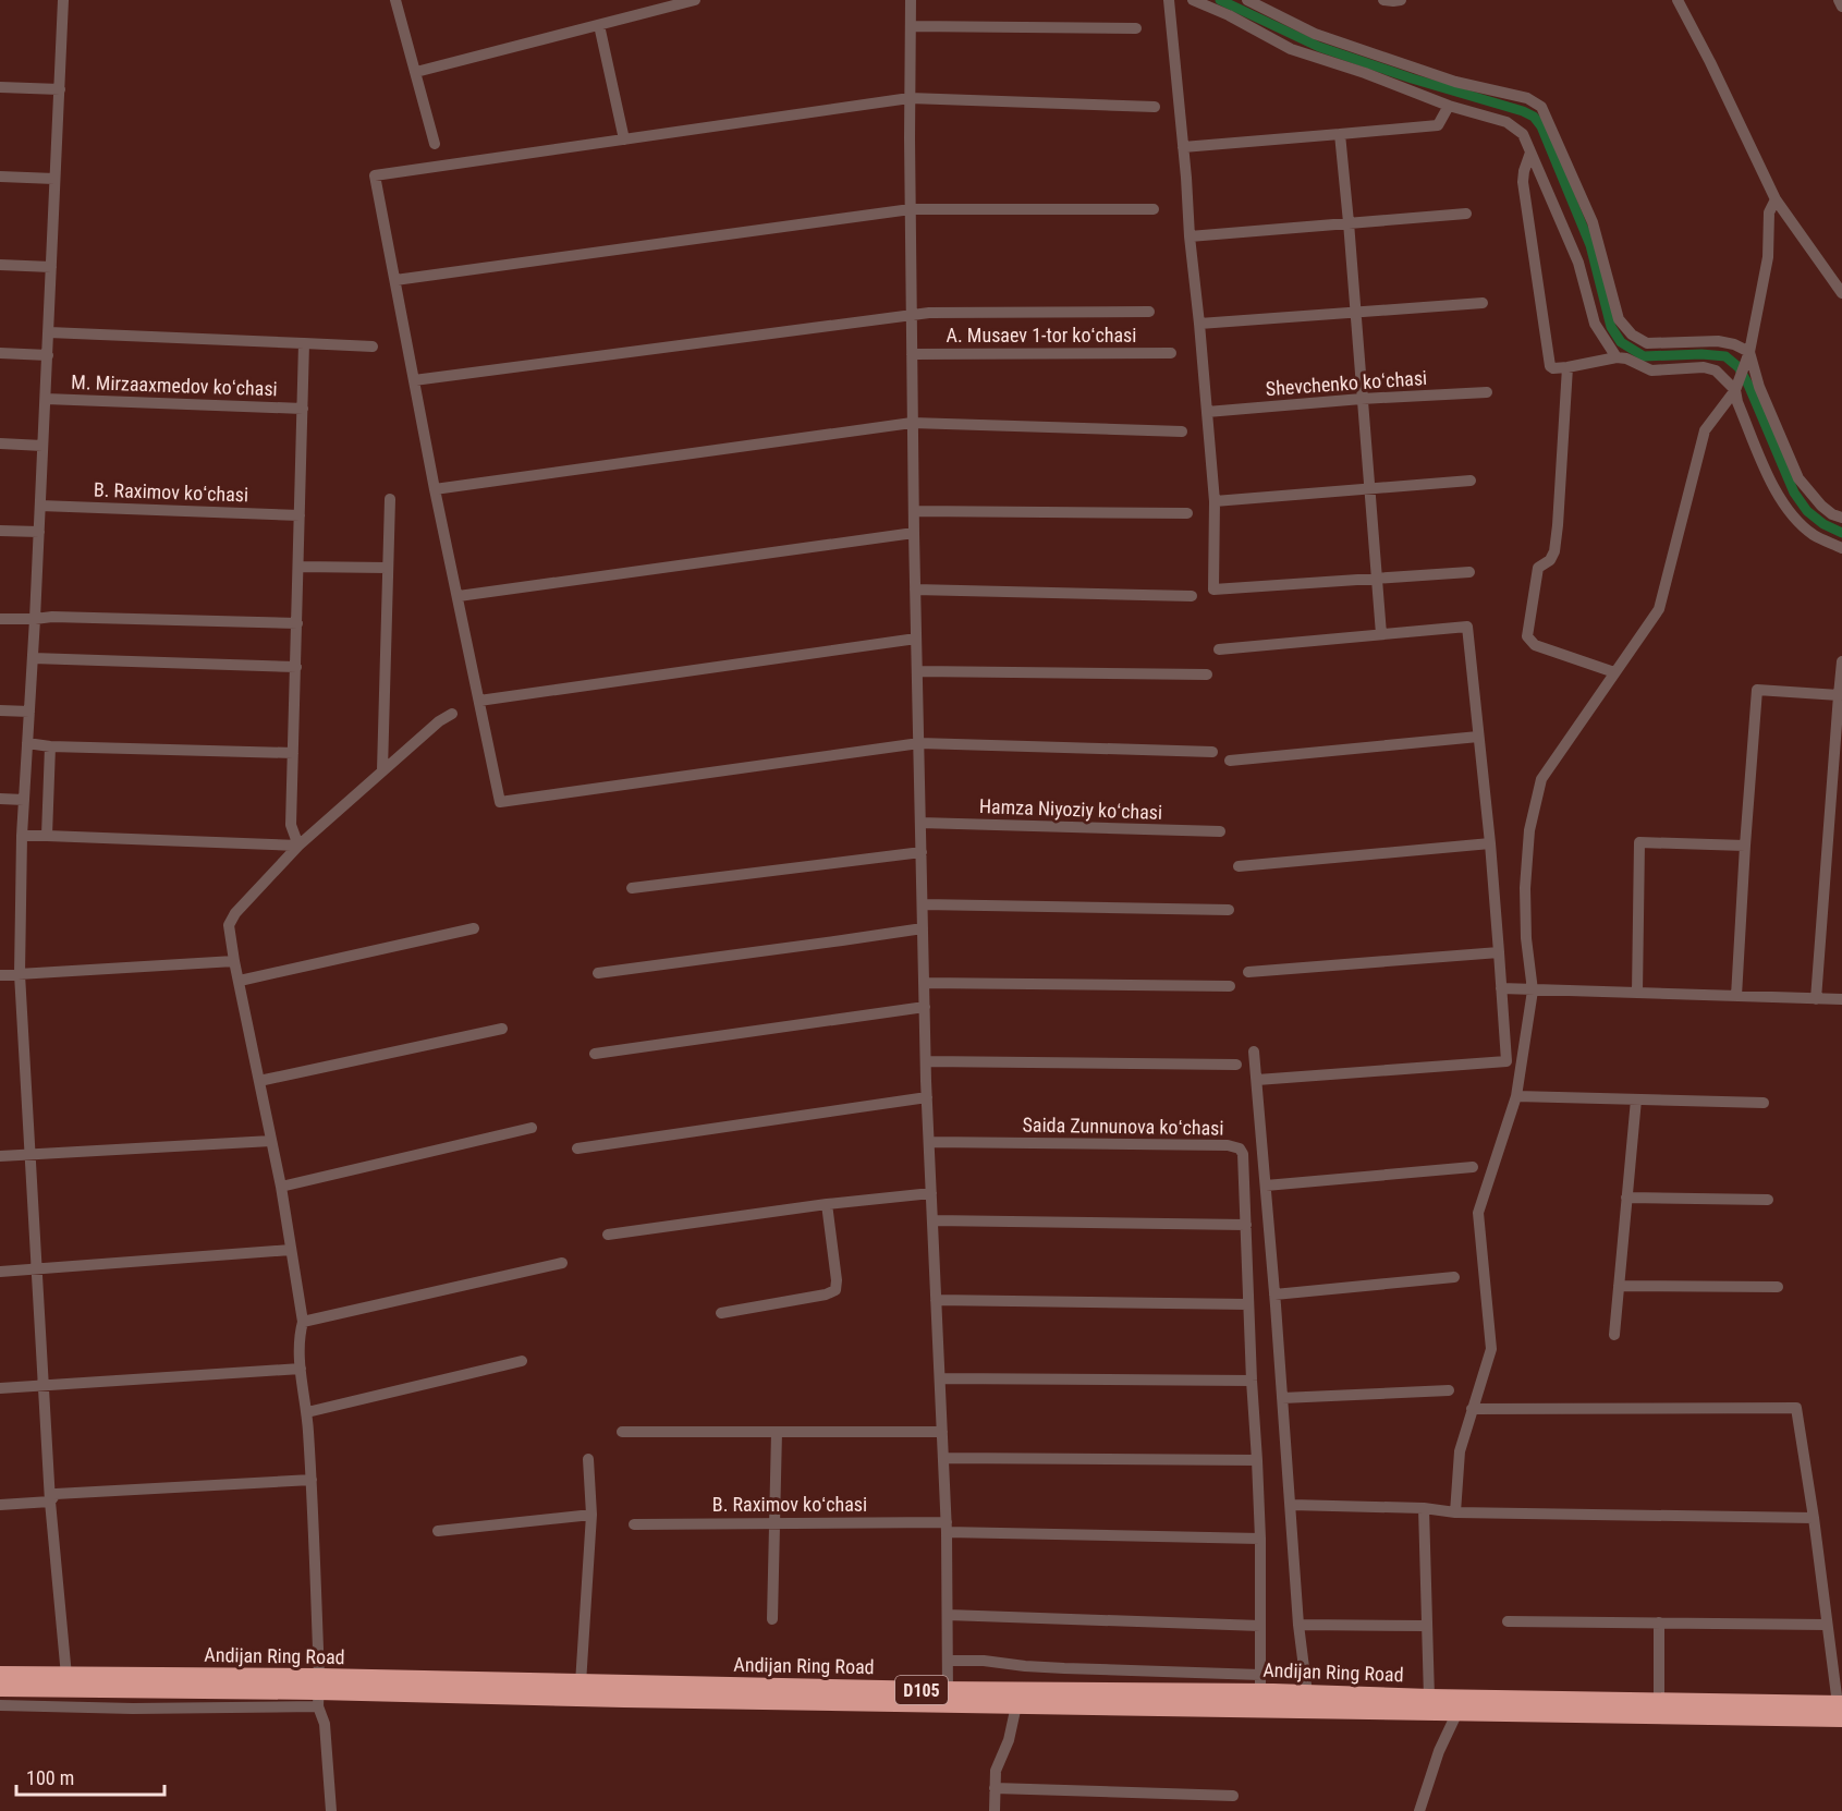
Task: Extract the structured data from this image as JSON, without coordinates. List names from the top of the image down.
{
  "streets": {
    "highway": ["Andijan Ring Road", "D105"],
    "street": [
      "A. Musaev 1-tor koʻchasi",
      "Shevchenko koʻchasi",
      "M. Mirzaaxmedov koʻchasi",
      "B. Raximov koʻchasi",
      "Hamza Niyoziy koʻchasi",
      "Saida Zunnunova koʻchasi"
    ]
  },
  "scale_bar": "100 m"
}
